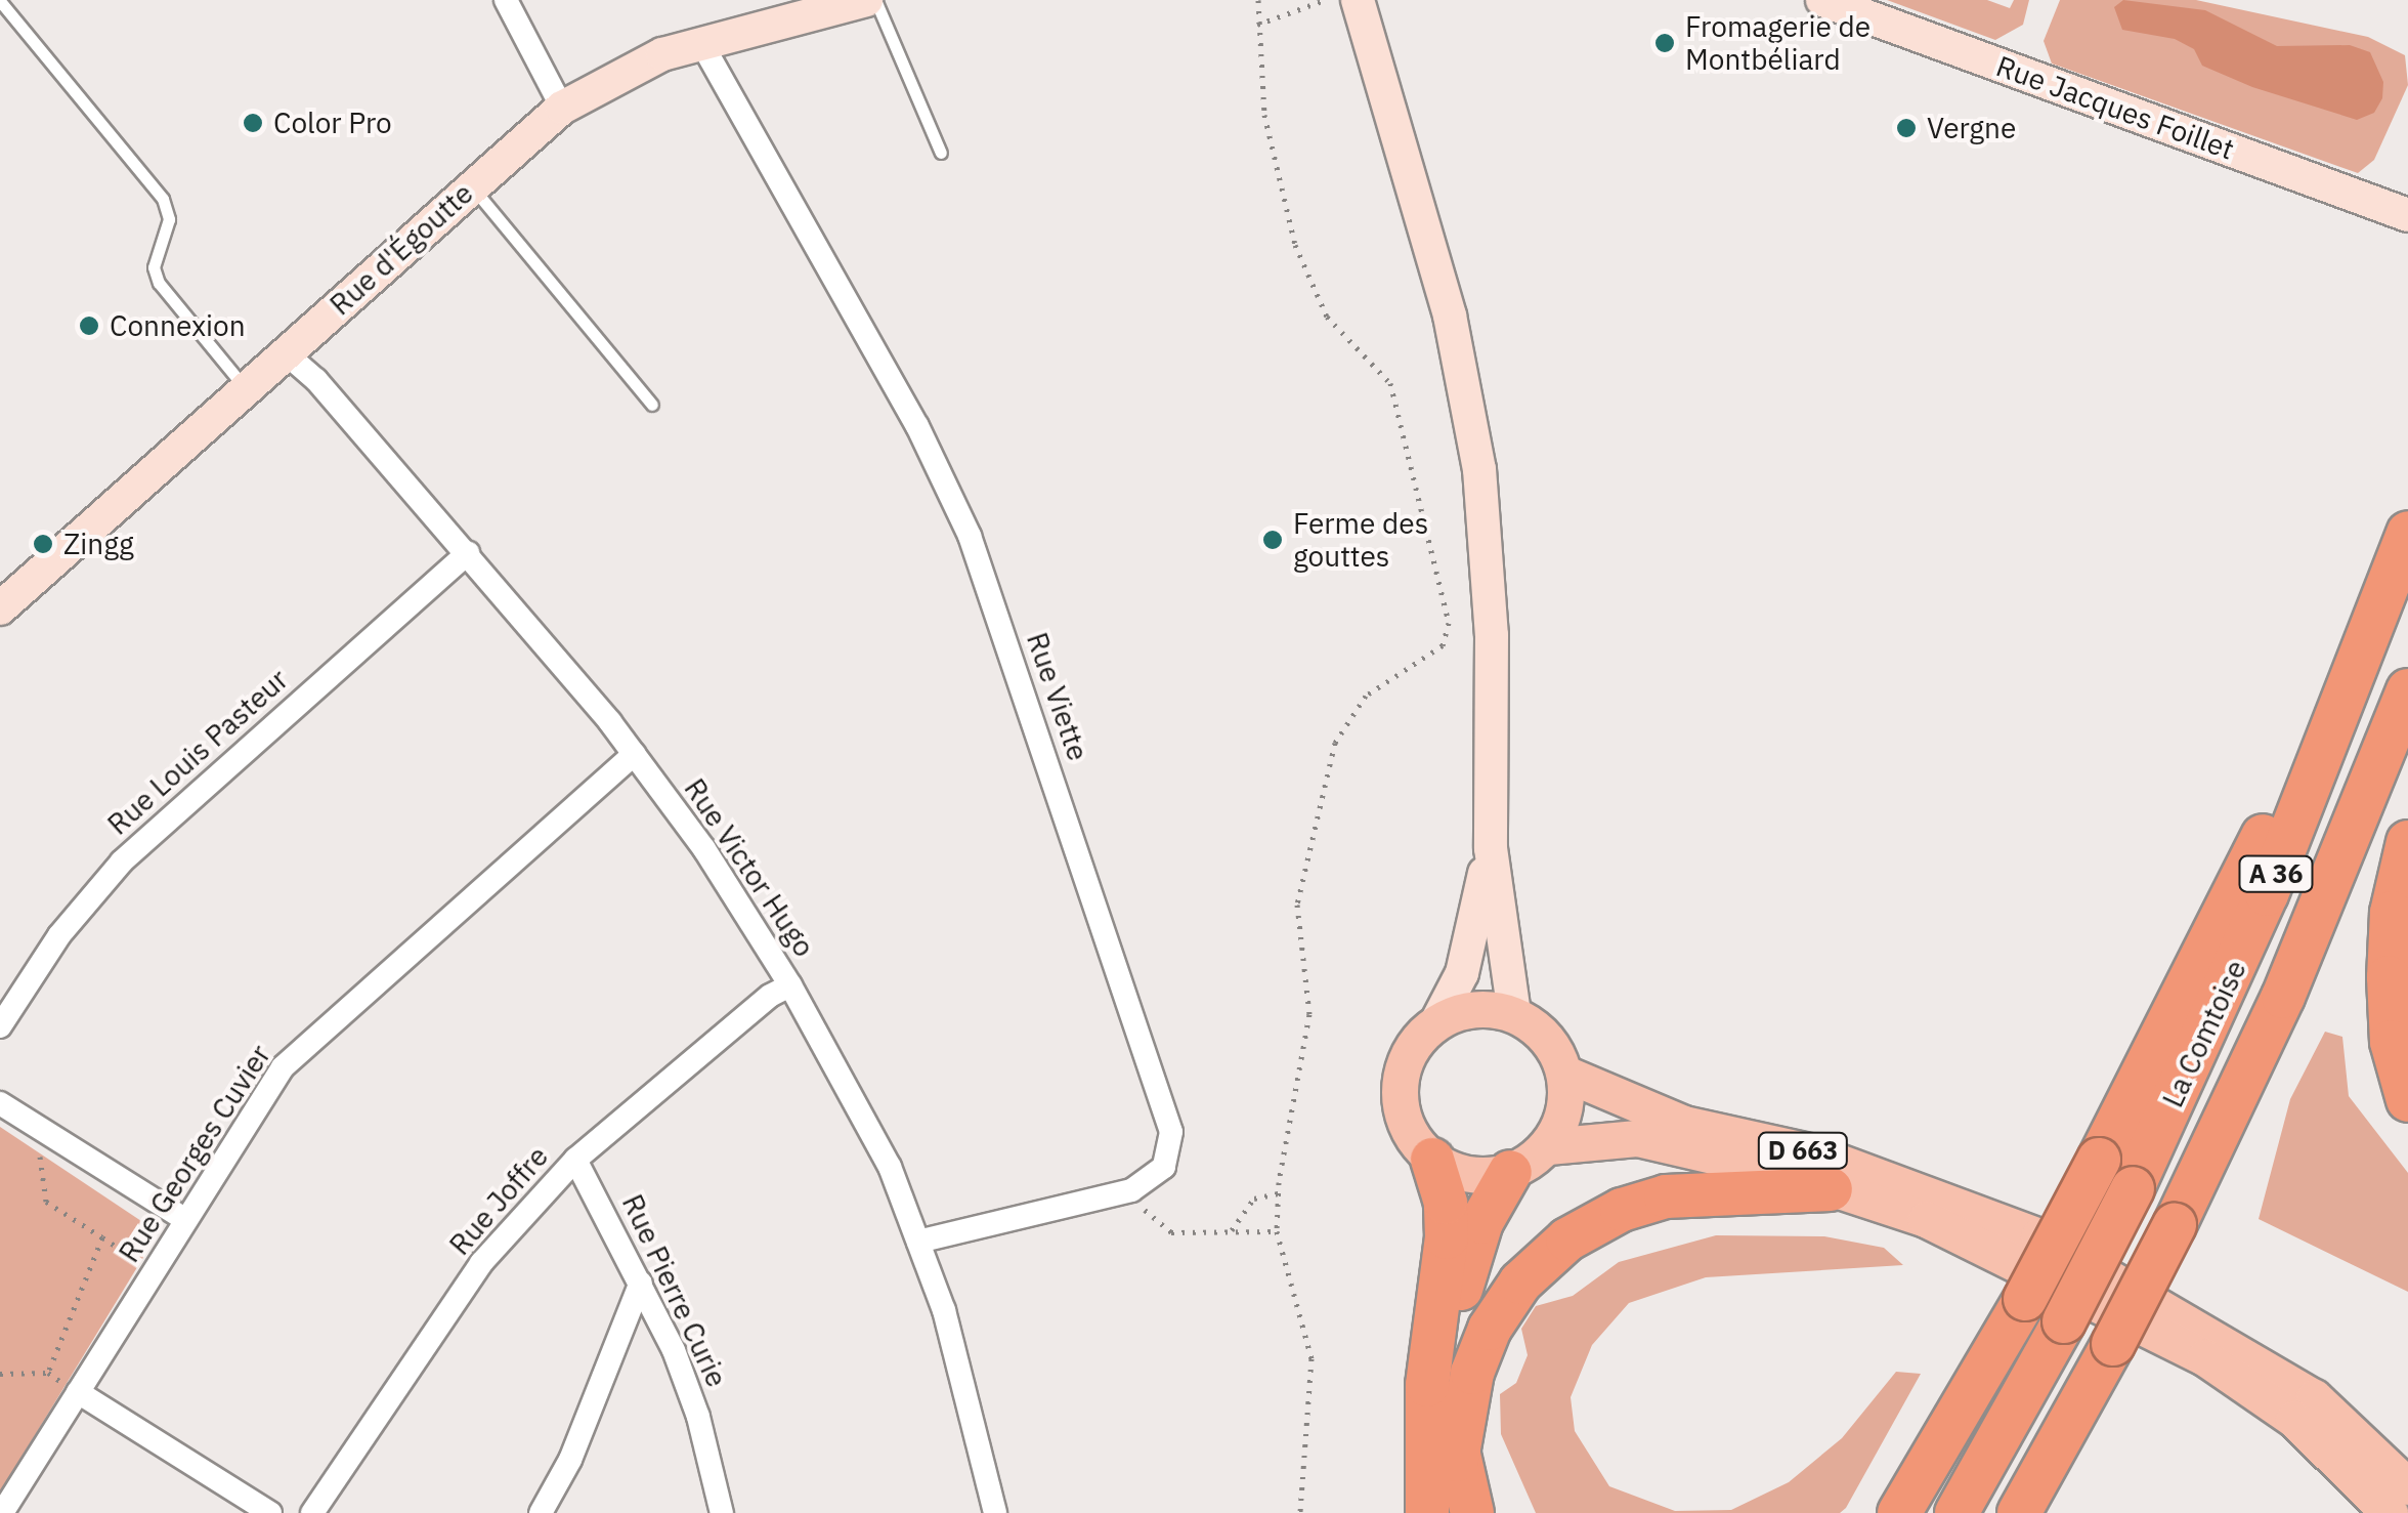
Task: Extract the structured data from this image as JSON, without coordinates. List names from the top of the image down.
{
  "streets": {
    "highway": ["A 36", "La Comtoise"],
    "main road": ["Rue Jacques Foillet", "Rue d'Égoutte", "D 663"],
    "street": [
      "Rue Viette",
      "Rue Louis Pasteur",
      "Rue Victor Hugo",
      "Rue Georges Cuvier",
      "Rue Joffre",
      "Rue Pierre Curie"
    ]
  },
  "crossings": [
    ["Rue d'Égoutte", "Rue Viette"],
    ["Rue d'Égoutte", "Rue Victor Hugo"],
    ["Rue Louis Pasteur", "Rue Victor Hugo"],
    ["Rue Victor Hugo", "Rue Georges Cuvier"],
    ["Rue Victor Hugo", "Rue Joffre"],
    ["Rue Joffre", "Rue Pierre Curie"]
  ],
  "places": [
    "Fromagerie de Montbéliard",
    "Color Pro",
    "Vergne",
    "Connexion",
    "Ferme des gouttes",
    "Zingg"
  ]
}
